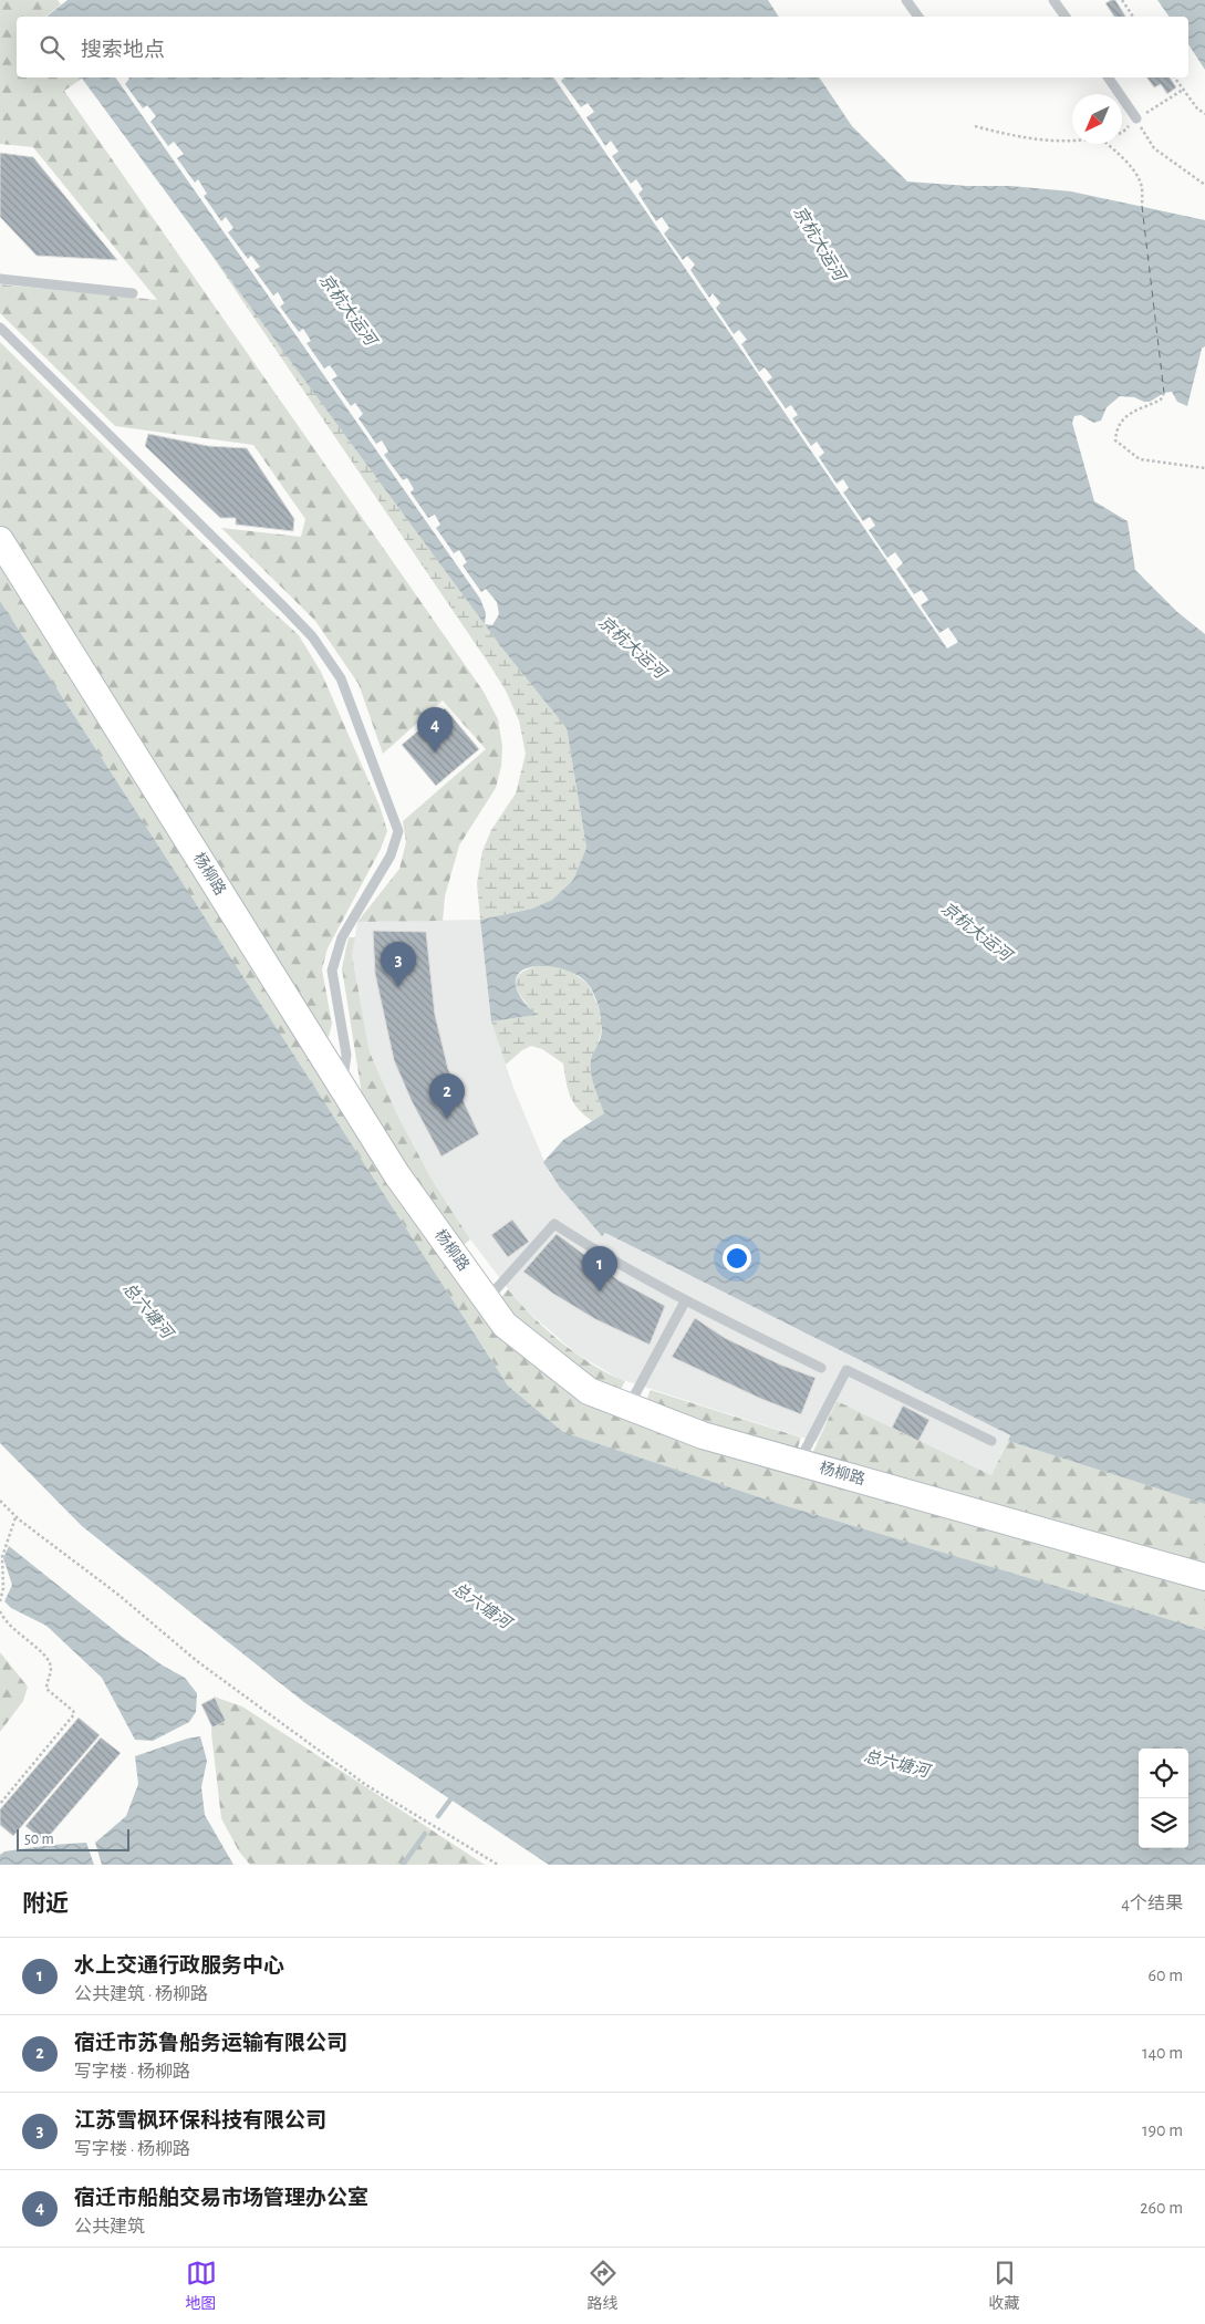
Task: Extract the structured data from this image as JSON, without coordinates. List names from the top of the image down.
{
  "streets": {
    "street": ["杨柳路"]
  },
  "water": ["京杭大运河", "总六塘河"],
  "scale_bar": "50 m",
  "north": "bottom left",
  "page": {
    "search": "搜索地点",
    "pins": [
      "4",
      "3",
      "2",
      "1"
    ],
    "scale": "50 m",
    "heading": ["附近", "4个结果"],
    "list": [
      {
        "mark": "1",
        "name": "水上交通行政服务中心",
        "note": "公共建筑 · 杨柳路",
        "value": "60 m"
      },
      {
        "mark": "2",
        "name": "宿迁市苏鲁船务运输有限公司",
        "note": "写字楼 · 杨柳路",
        "value": "140 m"
      },
      {
        "mark": "3",
        "name": "江苏雪枫环保科技有限公司",
        "note": "写字楼 · 杨柳路",
        "value": "190 m"
      },
      {
        "mark": "4",
        "name": "宿迁市船舶交易市场管理办公室",
        "note": "公共建筑",
        "value": "260 m"
      }
    ],
    "nav": ["地图", "路线", "收藏"]
  }
}
